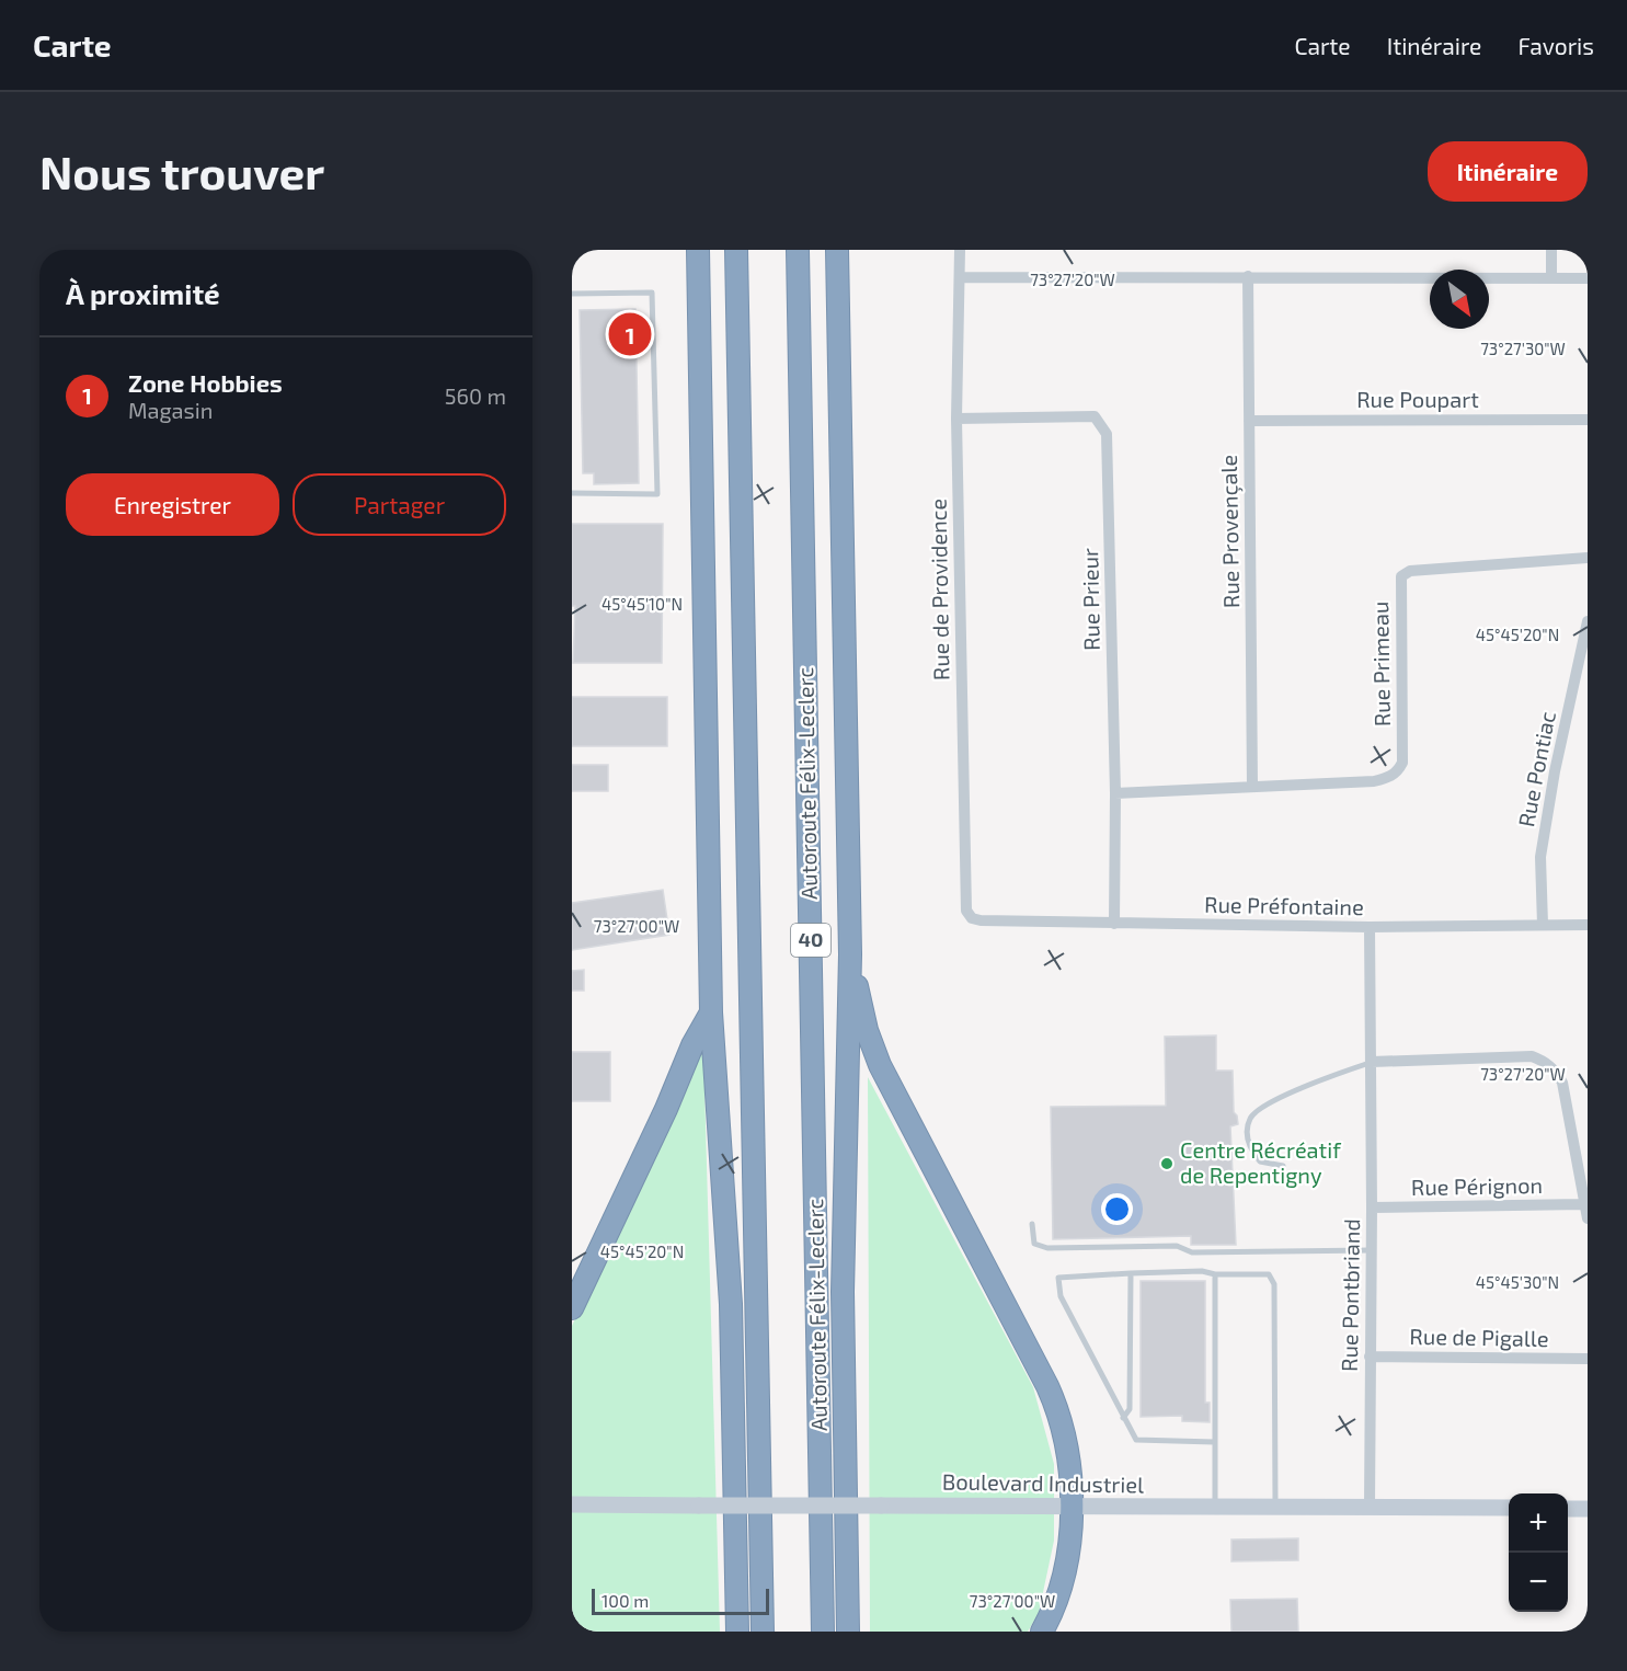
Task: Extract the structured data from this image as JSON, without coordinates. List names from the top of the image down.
{
  "streets": {
    "highway": ["Autoroute Félix-Leclerc", "40"],
    "street": [
      "Rue Poupart",
      "Rue Provençale",
      "Rue de Providence",
      "Rue Prieur",
      "Rue Primeau",
      "Rue Pontiac",
      "Rue Préfontaine",
      "Rue Pérignon",
      "Rue Pontbriand",
      "Rue de Pigalle",
      "Boulevard Industriel"
    ]
  },
  "crossings": [
    ["Rue Poupart", "Rue Provençale"],
    ["Rue Provençale", "Rue Primeau"],
    ["Rue de Providence", "Rue Prieur"],
    ["Rue de Providence", "Rue Préfontaine"],
    ["Rue Prieur", "Rue Primeau"],
    ["Rue Prieur", "Rue Préfontaine"],
    ["Rue Pontiac", "Rue Préfontaine"],
    ["Rue Préfontaine", "Rue Pontbriand"],
    ["Rue Pérignon", "Rue Pontbriand"],
    ["Rue Pontbriand", "Rue de Pigalle"],
    ["Rue Pontbriand", "Boulevard Industriel"]
  ],
  "places": ["Centre Récréatif de Repentigny"],
  "scale_bar": "100 m",
  "north": "bottom right",
  "page": {
    "header": "Carte",
    "nav": ["Carte", "Itinéraire", "Favoris"],
    "buttons": [
      "Itinéraire",
      ["Enregistrer", "Partager"]
    ],
    "title": "Nous trouver",
    "heading": "À proximité",
    "pins": "1",
    "list": [
      {
        "mark": "1",
        "name": "Zone Hobbies",
        "note": "Magasin",
        "value": "560 m"
      }
    ],
    "map_buttons": ["+", "−"],
    "scale": "100 m"
  },
  "coordinates": [
    "73°27'20\"W",
    "73°27'30\"W",
    "45°45'10\"N",
    "45°45'20\"N",
    "73°27'00\"W",
    "45°45'30\"N"
  ]
}
